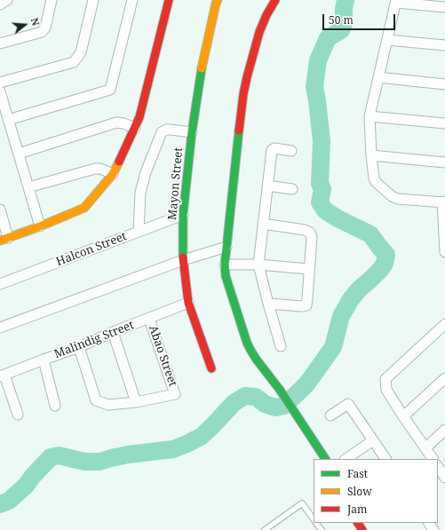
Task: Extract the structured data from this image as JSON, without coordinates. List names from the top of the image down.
{
  "streets": {
    "street": [
      "Mayon Street",
      "Halcon Street",
      "Malindig Street",
      "Abao Street"
    ]
  },
  "crossings": [
    ["Mayon Street", "Halcon Street"],
    ["Mayon Street", "Malindig Street"],
    ["Malindig Street", "Abao Street"]
  ],
  "legend": ["Fast", "Slow", "Jam"],
  "scale_bar": "50 m",
  "north": "right"
}
